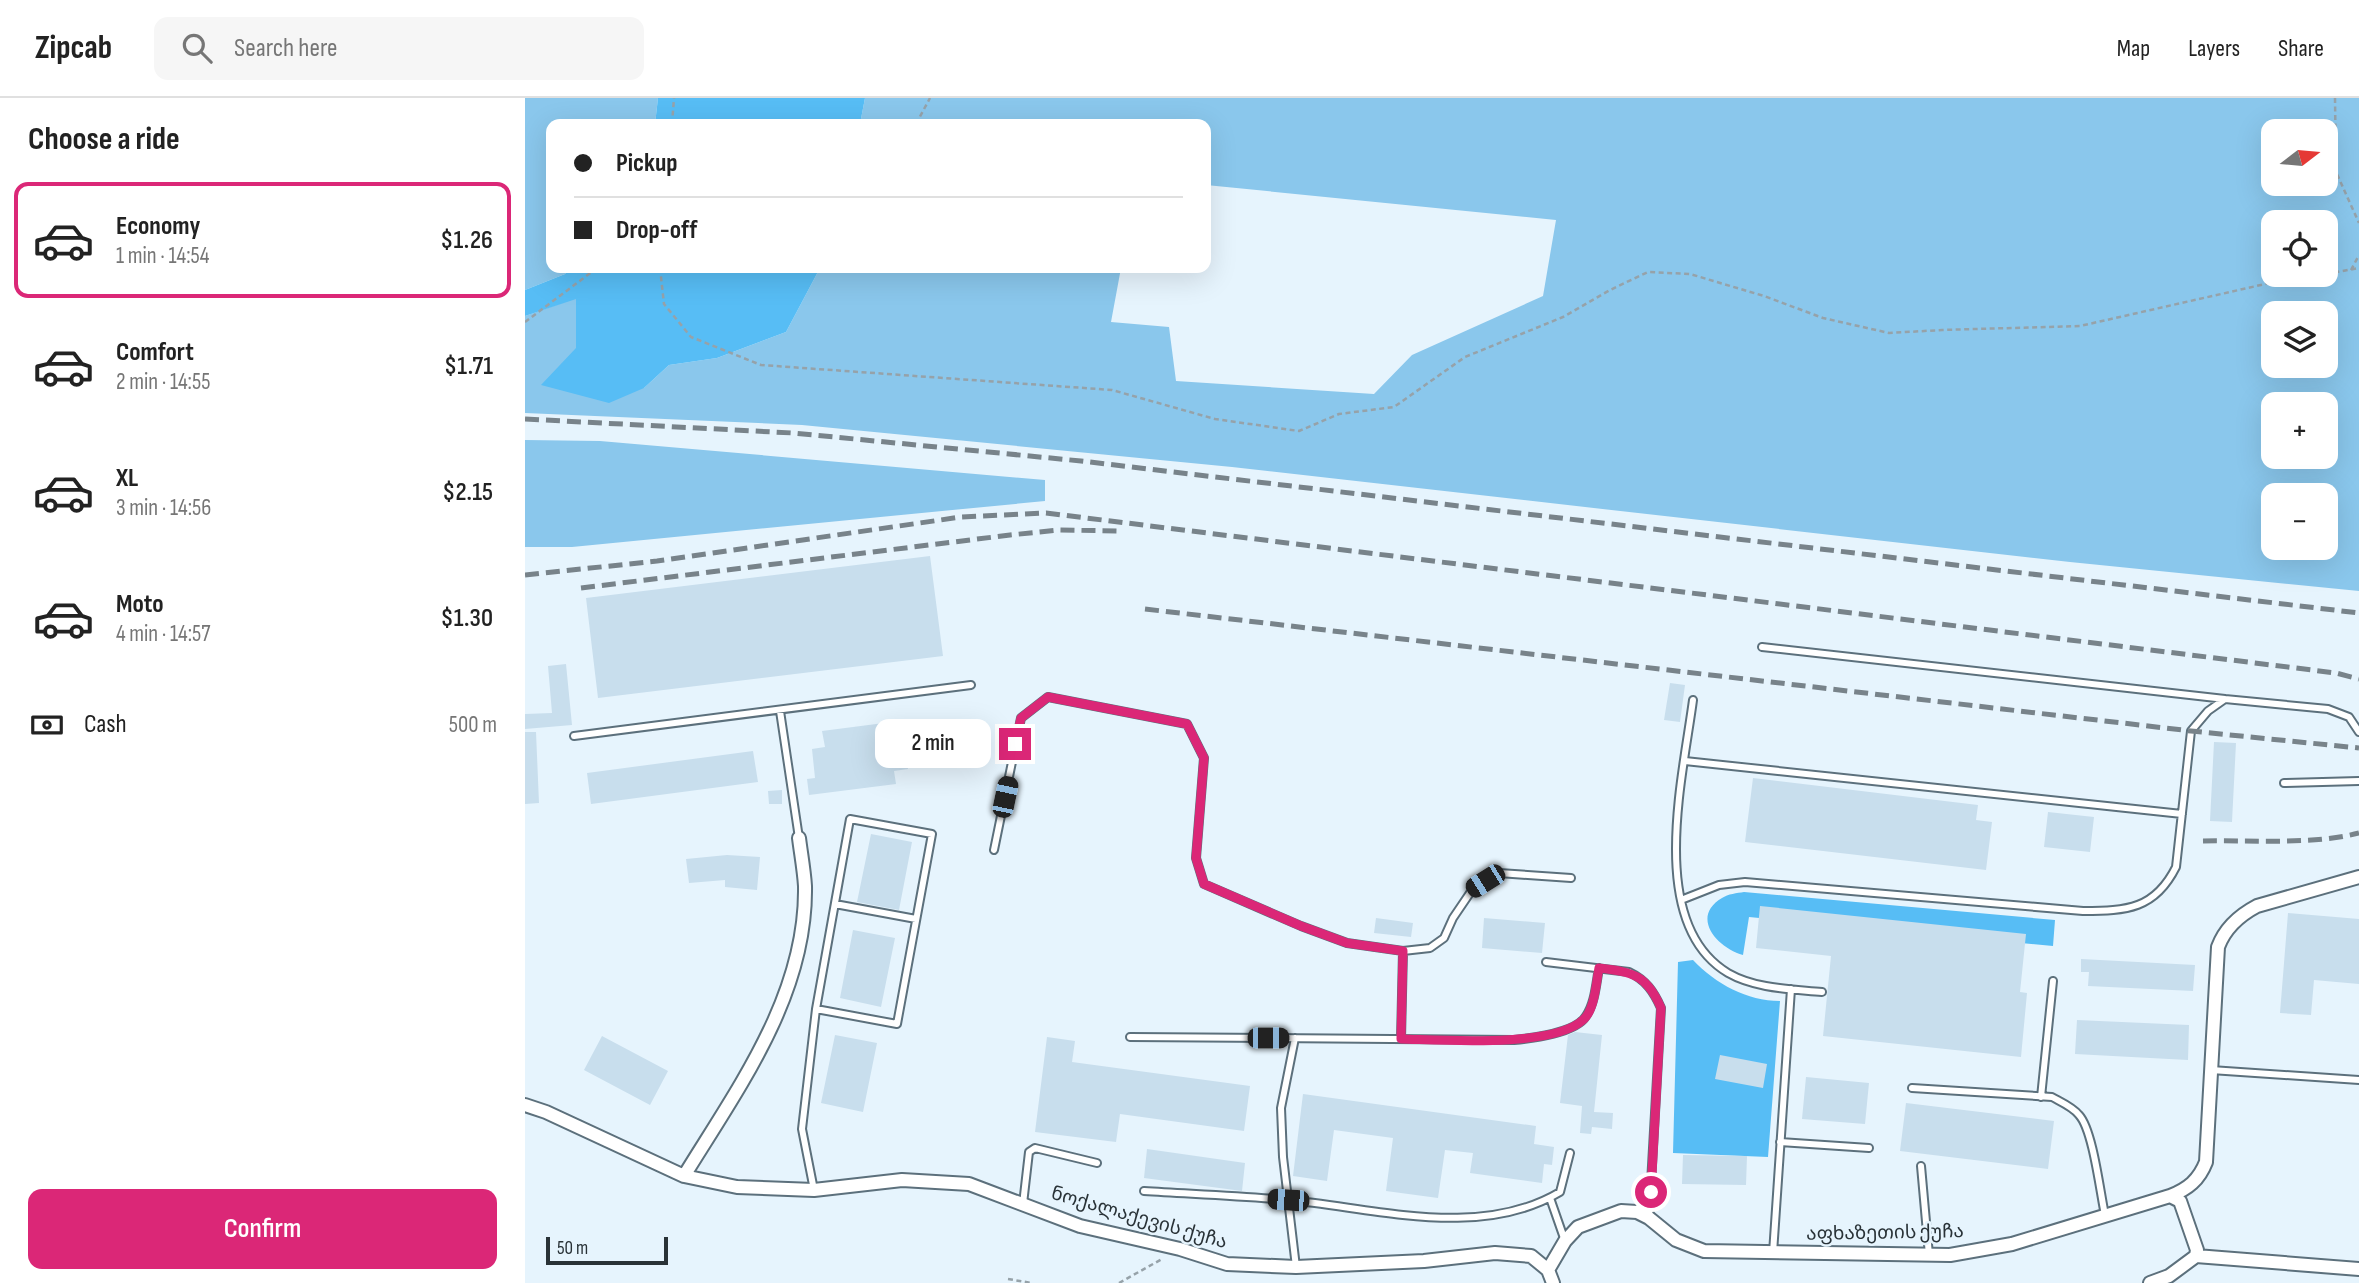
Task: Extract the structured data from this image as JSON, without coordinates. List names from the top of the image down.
{
  "streets": {
    "street": ["ნოქალაქევის ქუჩა", "აფხაზეთის ქუჩა"]
  },
  "scale_bar": "50 m",
  "north": "right",
  "page": {
    "header": "Zipcab",
    "search": "Search here",
    "nav": ["Map", "Layers", "Share"],
    "heading": "Choose a ride",
    "map_buttons": ["+", "−"],
    "banner": ["Pickup", "Drop-off"],
    "list": [
      {
        "name": "Economy",
        "note": "1 min · 14:54",
        "value": "$1.26"
      },
      {
        "name": "Comfort",
        "note": "2 min · 14:55",
        "value": "$1.71"
      },
      {
        "name": "XL",
        "note": "3 min · 14:56",
        "value": "$2.15"
      },
      {
        "name": "Moto",
        "note": "4 min · 14:57",
        "value": "$1.30"
      }
    ],
    "pay": ["Cash", "500 m"],
    "bubble": "2 min",
    "buttons": "Confirm",
    "scale": "50 m"
  }
}
